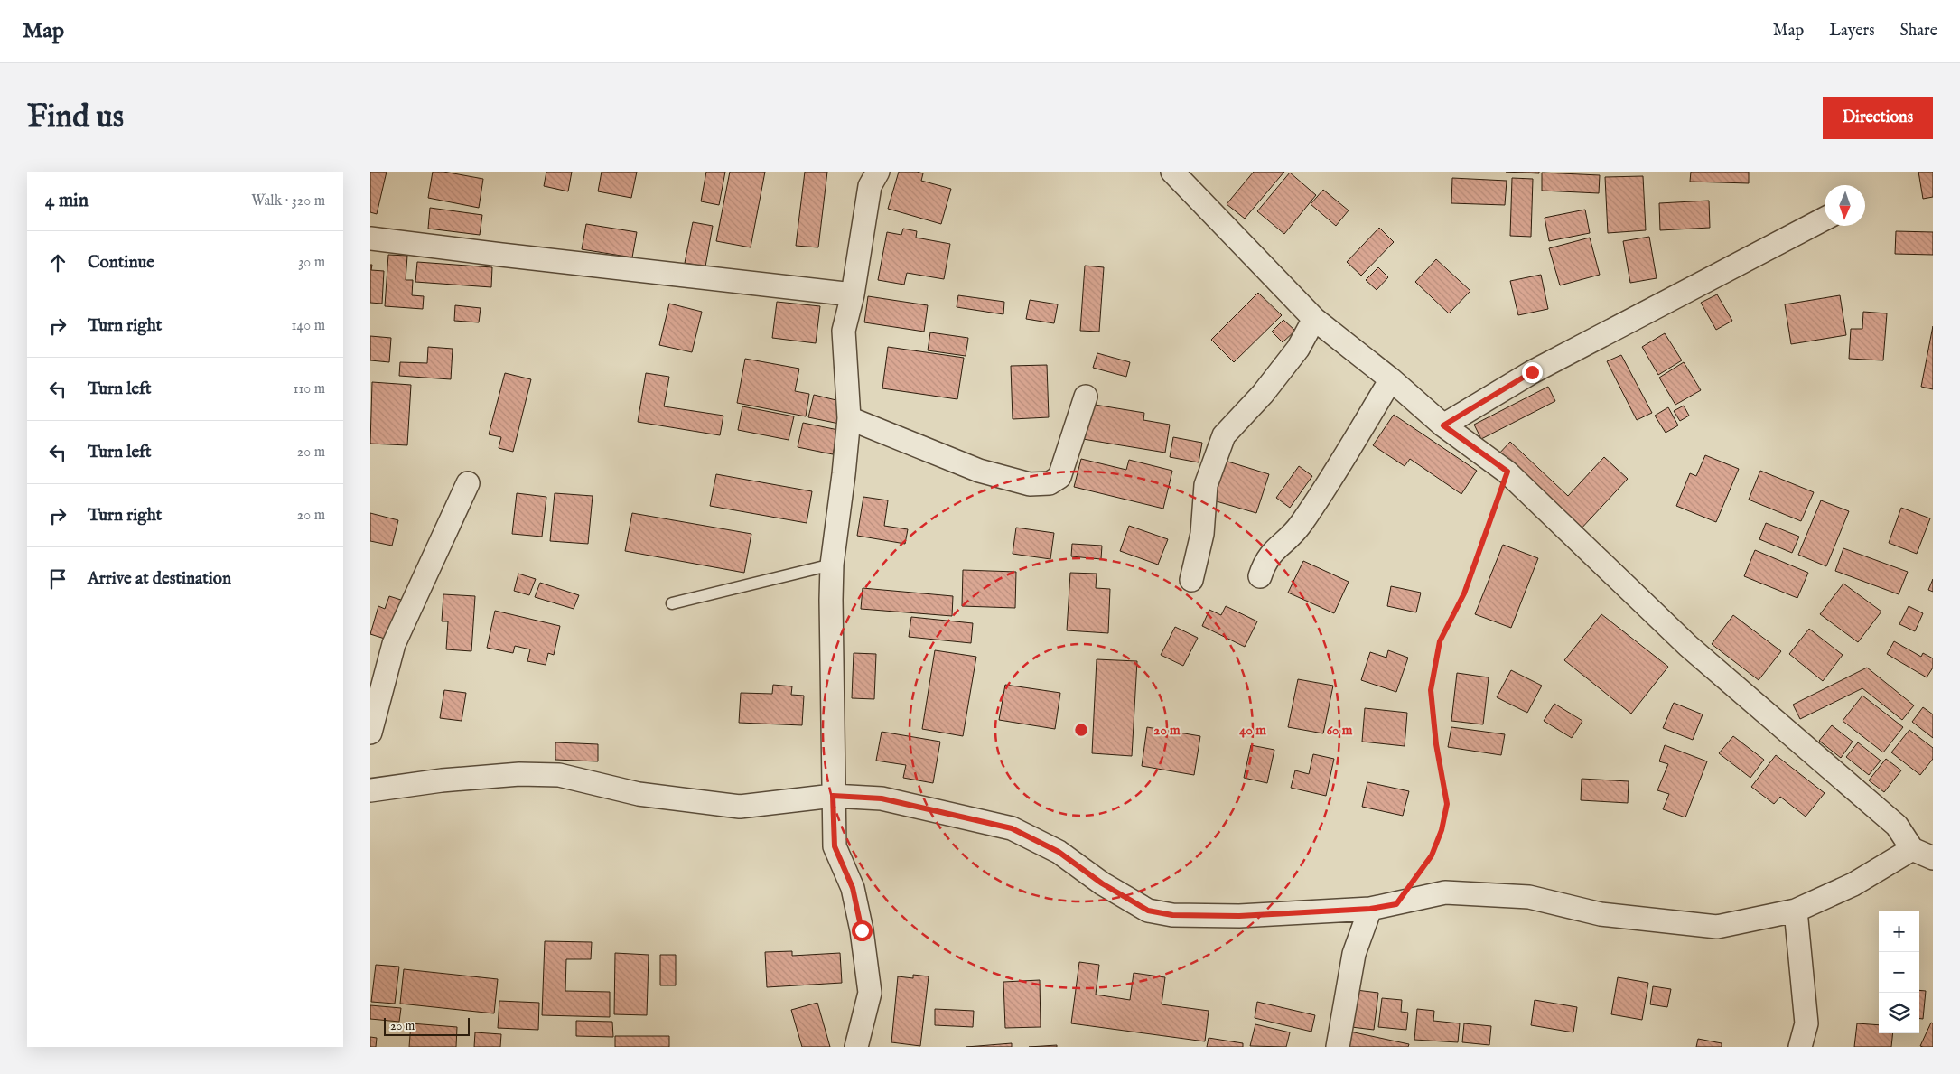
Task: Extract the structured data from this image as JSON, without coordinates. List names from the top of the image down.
{
  "scale_bar": "20 m",
  "north": "bottom",
  "page": {
    "header": "Map",
    "nav": ["Map", "Layers", "Share"],
    "buttons": "Directions",
    "title": "Find us",
    "heading": ["4 min", "Walk · 320 m"],
    "list": [
      ["Continue", "30 m"],
      ["Turn right", "140 m"],
      ["Turn left", "110 m"],
      ["Turn left", "20 m"],
      ["Turn right", "20 m"],
      "Arrive at destination"
    ],
    "map_buttons": ["+", "−"],
    "scale": "20 m"
  },
  "rings": ["20 m", "40 m", "60 m"]
}
